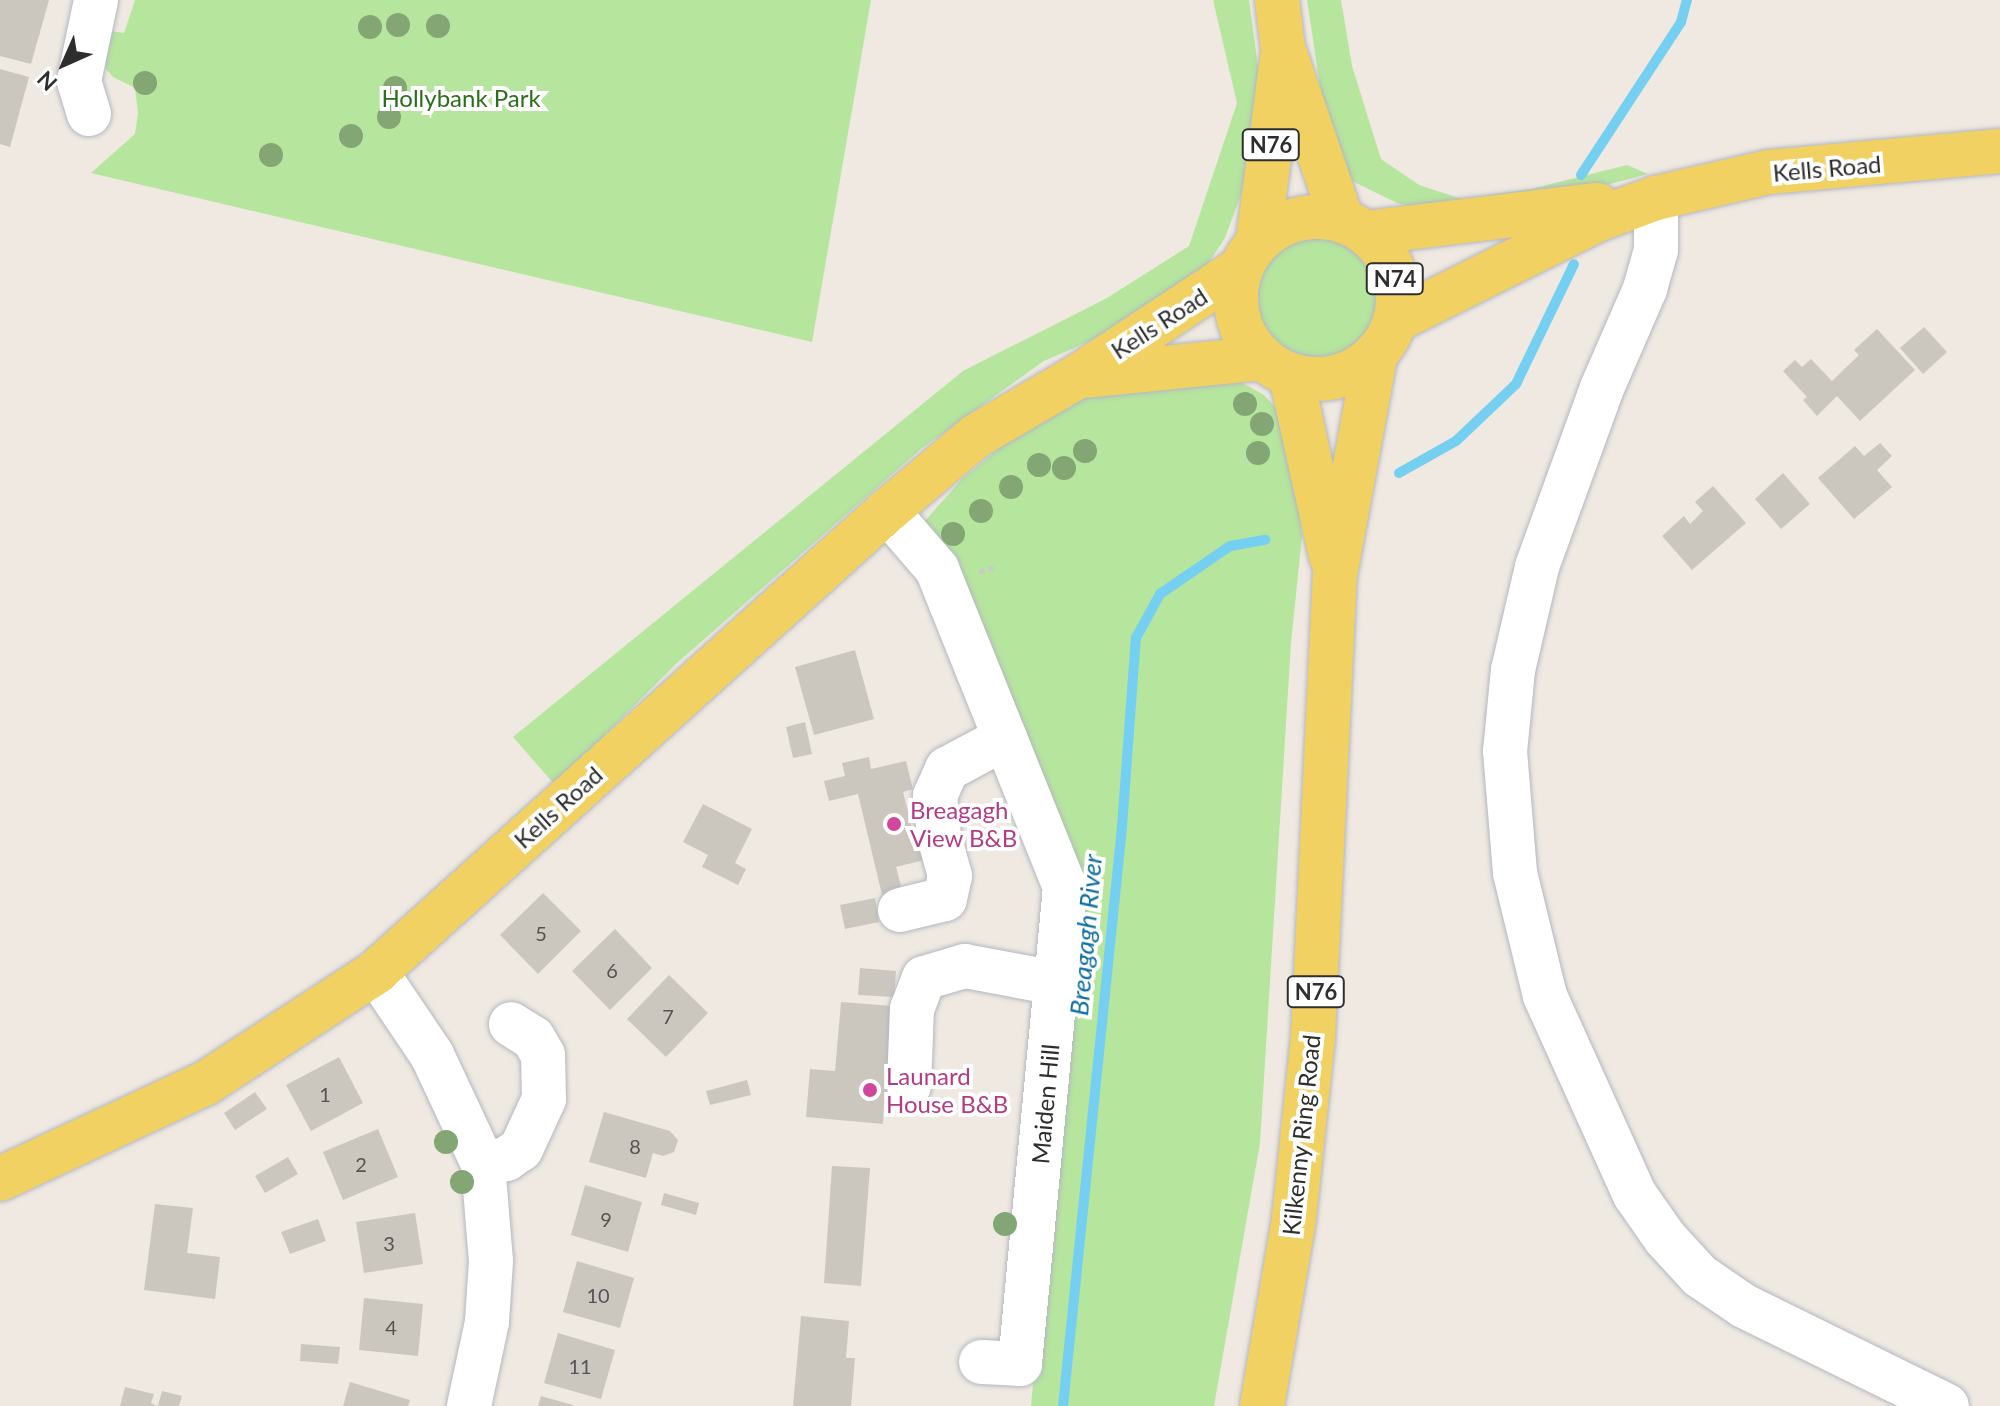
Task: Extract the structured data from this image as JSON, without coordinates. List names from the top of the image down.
{
  "streets": {
    "main road": [
      "N76",
      "Kells Road",
      "N74",
      "Kilkenny Ring Road"
    ],
    "street": ["Maiden Hill"]
  },
  "crossings": [
    ["N76", "Kells Road"],
    ["N76", "N74"],
    ["N76", "Kilkenny Ring Road"],
    ["Kells Road", "N74"],
    ["Kells Road", "Maiden Hill"],
    ["Kells Road", "Kilkenny Ring Road"],
    ["N74", "Kilkenny Ring Road"]
  ],
  "water": ["Breagagh River"],
  "parks": ["Hollybank Park"],
  "places": ["Breagagh View B&B", "Launard House B&B"],
  "house_numbers": [
    "5",
    "6",
    "7",
    "1",
    "8",
    "2",
    "9",
    "3",
    "10",
    "4",
    "11"
  ],
  "north": "bottom left"
}
